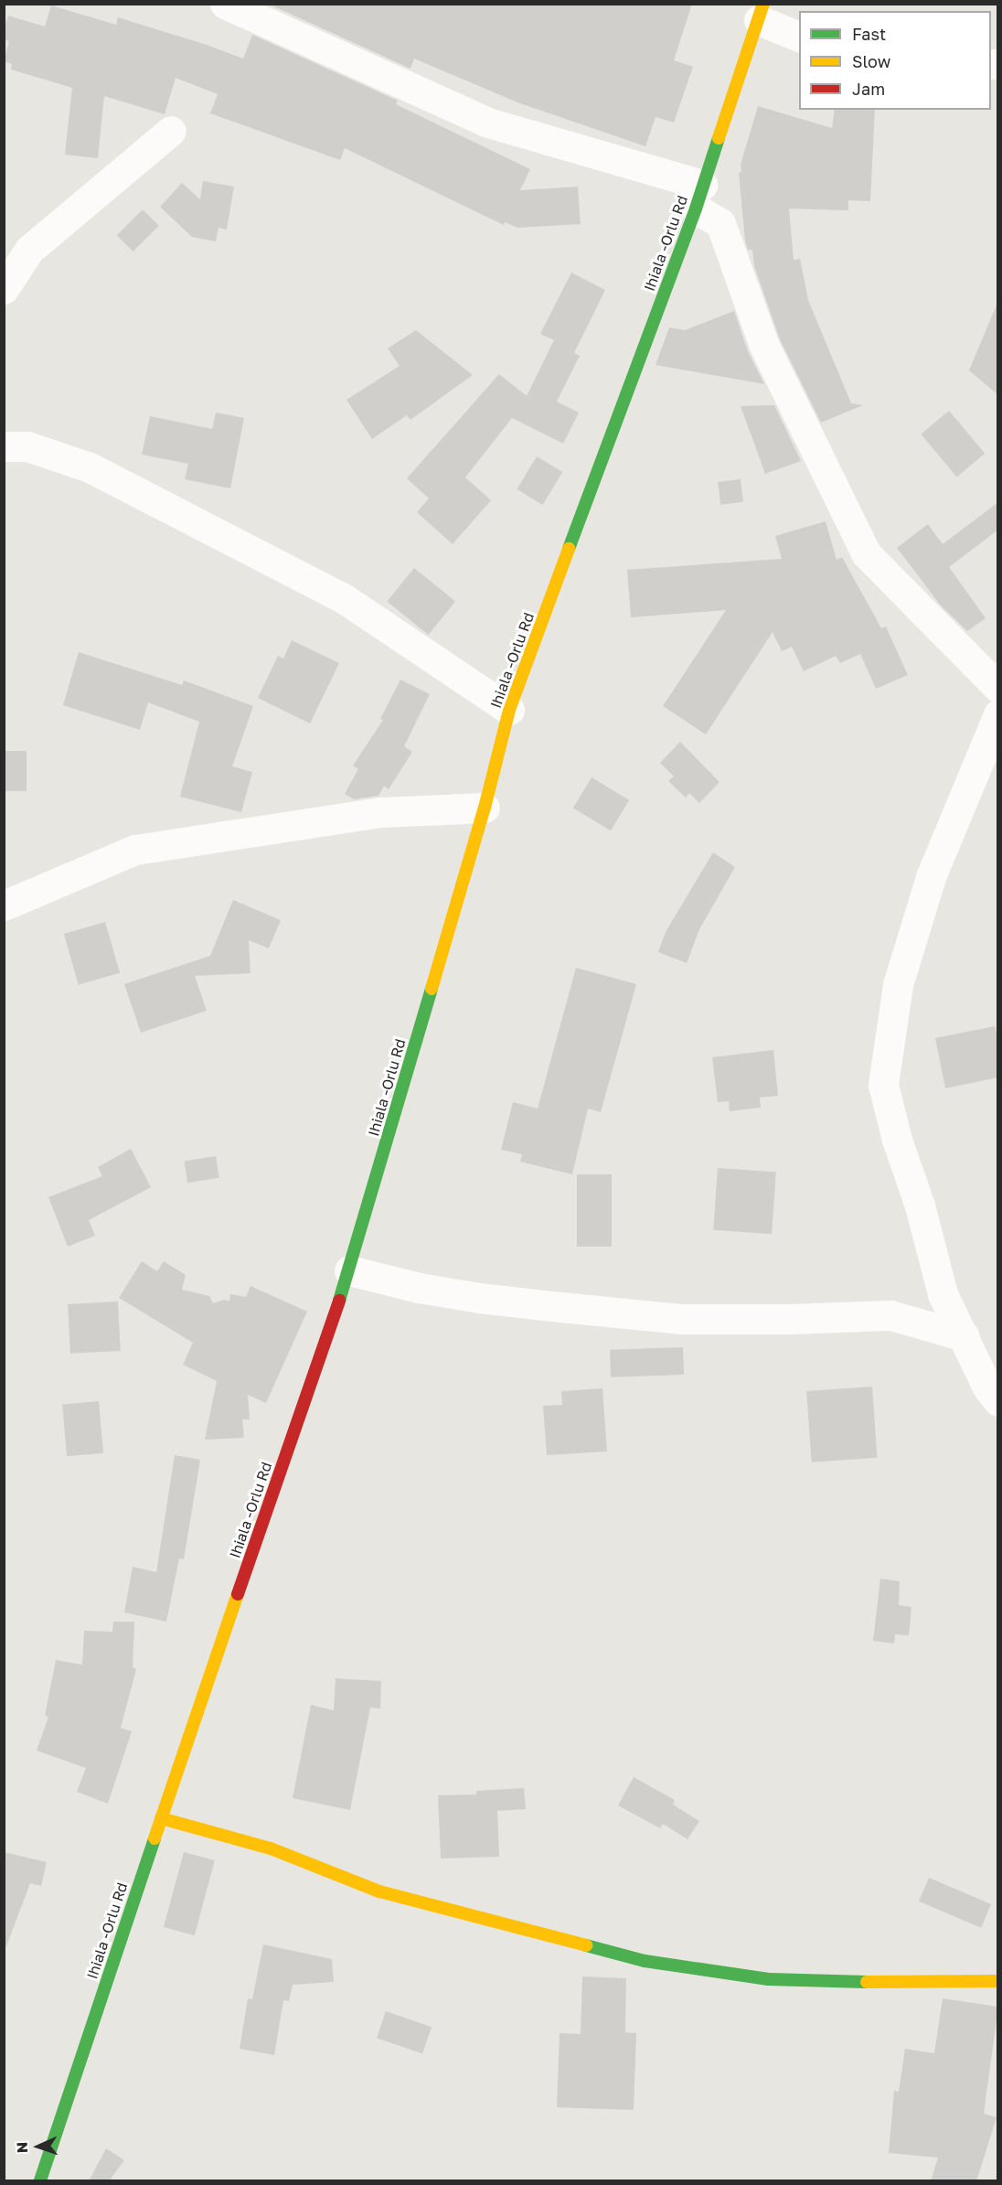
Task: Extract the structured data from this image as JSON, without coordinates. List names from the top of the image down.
{
  "streets": {
    "main road": ["Ihiala -Orlu Rd"]
  },
  "legend": ["Fast", "Slow", "Jam"],
  "north": "left"
}
